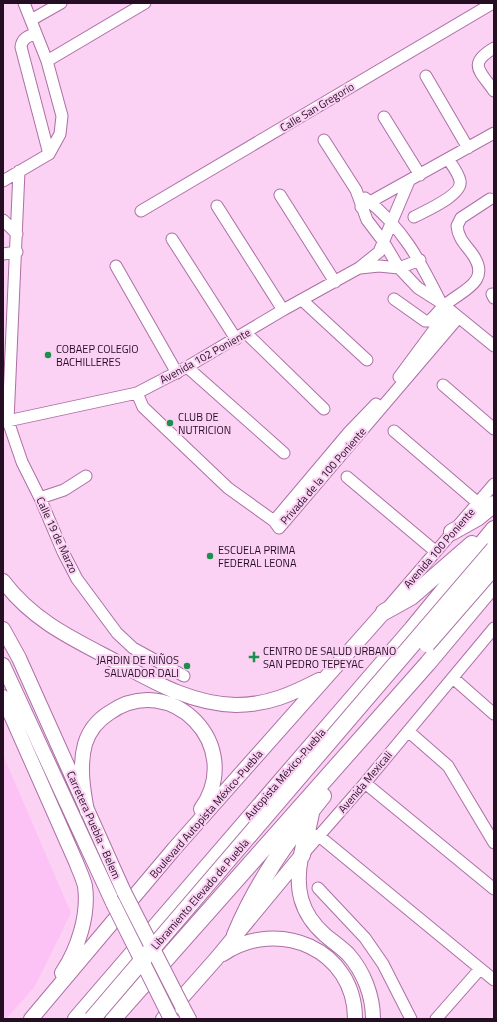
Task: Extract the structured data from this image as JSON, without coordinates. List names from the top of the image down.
{
  "streets": {
    "highway": ["Autopista México-Puebla", "Libramiento Elevado de Puebla"],
    "main road": ["Boulevard Autopista México-Puebla", "Carretera Puebla - Belem"],
    "street": [
      "Calle San Gregorio",
      "Avenida 102 Poniente",
      "Privada de la 100 Poniente",
      "Calle 19 de Marzo",
      "Avenida 100 Poniente",
      "Avenida Mexicali"
    ]
  },
  "crossings": [
    ["Avenida 102 Poniente", "Privada de la 100 Poniente"],
    ["Avenida 102 Poniente", "Calle 19 de Marzo"],
    ["Avenida 100 Poniente", "Boulevard Autopista México-Puebla"]
  ],
  "places": {
    "other": [
      "COBAEP COLEGIO BACHILLERES",
      "CLUB DE NUTRICION",
      "ESCUELA PRIMA FEDERAL LEONA",
      "JARDIN DE NIÑOS SALVADOR DALI"
    ],
    "health": ["CENTRO DE SALUD URBANO SAN PEDRO TEPEYAC"]
  }
}
